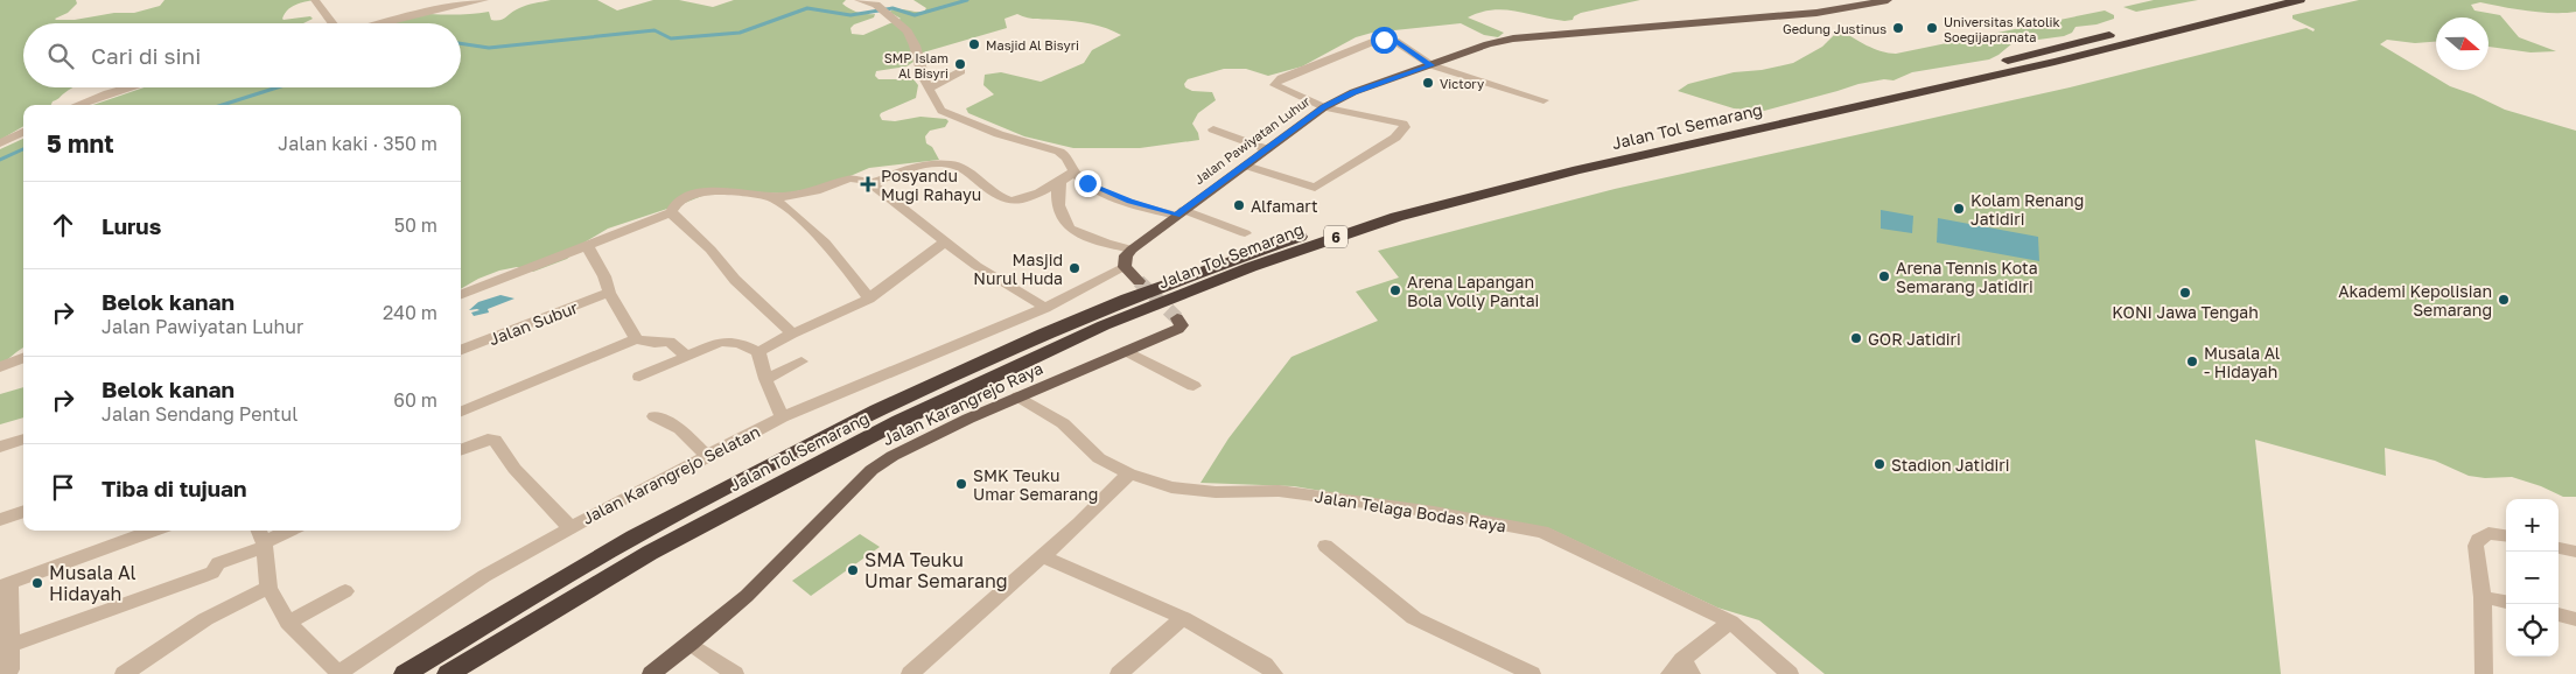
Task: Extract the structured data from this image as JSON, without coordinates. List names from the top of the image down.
{
  "streets": {
    "highway": ["Jalan Tol Semarang", "6"],
    "main road": ["Jalan Pawiyatan Luhur", "Jalan Karangrejo Raya"],
    "street": ["Jalan Subur", "Jalan Karangrejo Selatan", "Jalan Telaga Bodas Raya"]
  },
  "crossings": [
    ["Jalan Karangrejo Raya", "Jalan Telaga Bodas Raya"]
  ],
  "places": {
    "other": [
      "Gedung Justinus",
      "Universitas Katolik Soegijapranata",
      "Masjid Al Bisyri",
      "SMP Islam Al Bisyri",
      "Victory",
      "Alfamart",
      "Kolam Renang Jatidiri",
      "Masjid Nurul Huda",
      "Arena Tennis Kota Semarang Jatidiri",
      "Arena Lapangan Bola Volly Pantai",
      "KONI Jawa Tengah",
      "Akademi Kepolisian Semarang",
      "GOR Jatidiri",
      "Musala Al - Hidayah",
      "Stadion Jatidiri",
      "SMK Teuku Umar Semarang",
      "SMA Teuku Umar Semarang",
      "Musala Al Hidayah"
    ],
    "health": ["Posyandu Mugi Rahayu"]
  },
  "north": "right",
  "page": {
    "search": "Cari di sini",
    "heading": ["5 mnt", "Jalan kaki · 350 m"],
    "list": [
      ["Lurus", "50 m"],
      ["Belok kanan", "Jalan Pawiyatan Luhur", "240 m"],
      ["Belok kanan", "Jalan Sendang Pentul", "60 m"],
      "Tiba di tujuan"
    ],
    "map_buttons": ["+", "−"]
  }
}
